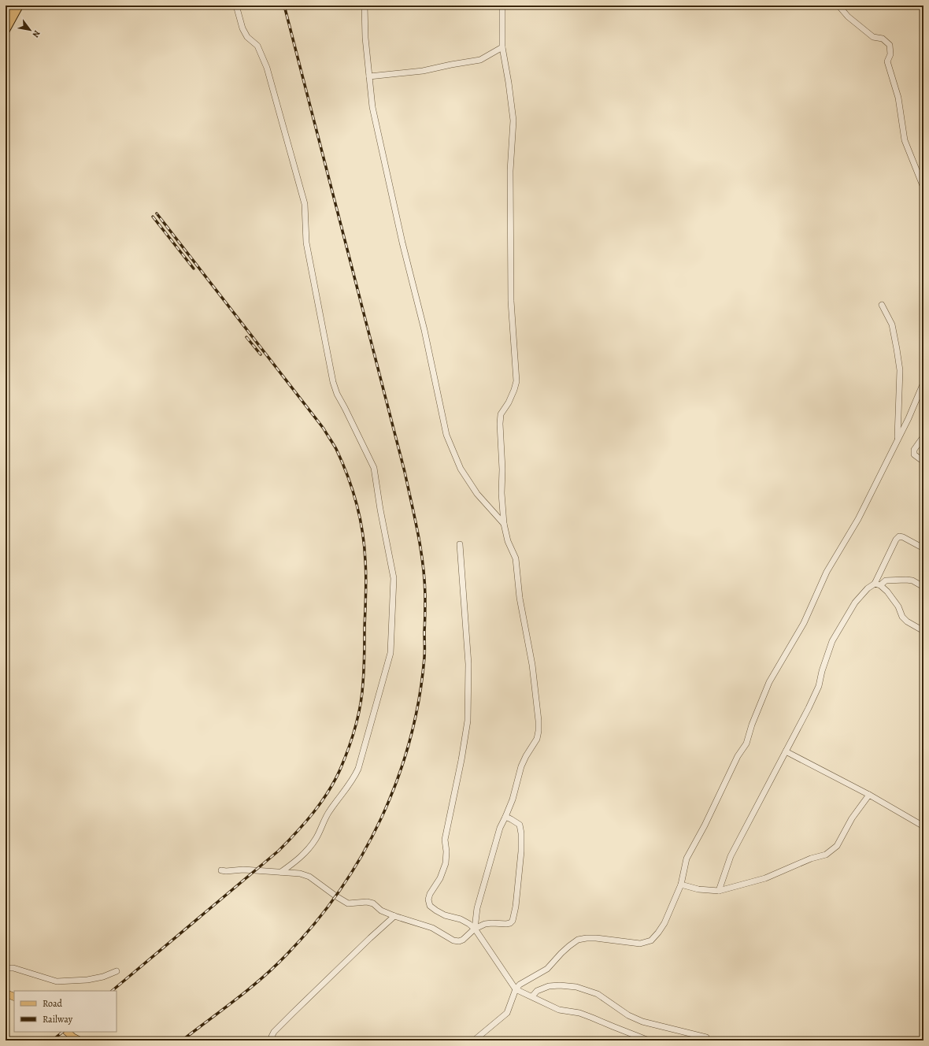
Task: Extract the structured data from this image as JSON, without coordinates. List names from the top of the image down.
{
  "legend": ["Road", "Railway"],
  "north": "bottom right"
}
